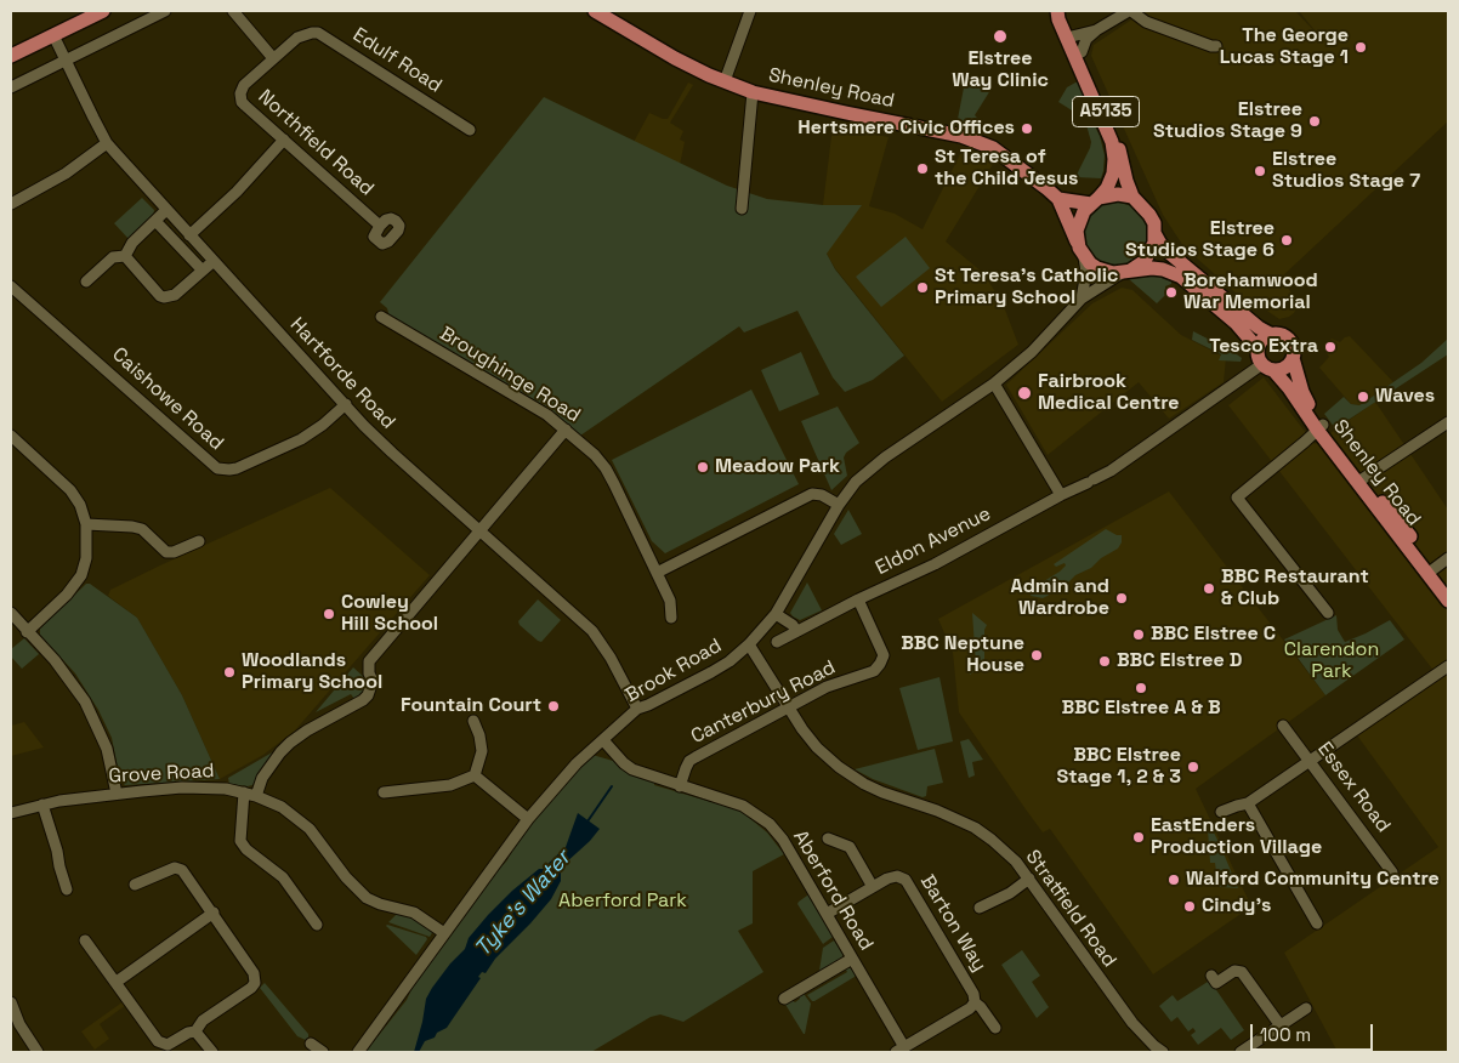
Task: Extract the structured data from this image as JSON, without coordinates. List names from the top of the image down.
{
  "streets": {
    "main road": ["Shenley Road", "A5135"],
    "street": [
      "Edulf Road",
      "Northfield Road",
      "Hartforde Road",
      "Broughinge Road",
      "Caishowe Road",
      "Eldon Avenue",
      "Brook Road",
      "Canterbury Road",
      "Grove Road",
      "Essex Road",
      "Aberford Road",
      "Stratfield Road",
      "Barton Way"
    ]
  },
  "crossings": [
    ["Edulf Road", "Northfield Road"],
    ["Shenley Road", "A5135"],
    ["Shenley Road", "Eldon Avenue"],
    ["Shenley Road", "Brook Road"],
    ["A5135", "Brook Road"],
    ["Hartforde Road", "Caishowe Road"],
    ["Hartforde Road", "Brook Road"],
    ["Eldon Avenue", "Canterbury Road"],
    ["Brook Road", "Grove Road"],
    ["Brook Road", "Aberford Road"],
    ["Brook Road", "Stratfield Road"],
    ["Canterbury Road", "Aberford Road"],
    ["Canterbury Road", "Stratfield Road"],
    ["Aberford Road", "Barton Way"]
  ],
  "water": ["Tyke's Water"],
  "parks": ["Clarendon Park", "Aberford Park"],
  "places": [
    "Elstree Way Clinic",
    "The George Lucas Stage 1",
    "Elstree Studios Stage 9",
    "Hertsmere Civic Offices",
    "St Teresa of the Child Jesus",
    "Elstree Studios Stage 7",
    "Elstree Studios Stage 6",
    "St Teresa's Catholic Primary School",
    "Borehamwood War Memorial",
    "Tesco Extra",
    "Fairbrook Medical Centre",
    "Waves",
    "Meadow Park",
    "BBC Restaurant & Club",
    "Admin and Wardrobe",
    "Cowley Hill School",
    "BBC Elstree C",
    "BBC Neptune House",
    "BBC Elstree D",
    "Woodlands Primary School",
    "BBC Elstree A & B",
    "Fountain Court",
    "BBC Elstree Stage 1, 2 & 3",
    "EastEnders Production Village",
    "Walford Community Centre",
    "Cindy's"
  ],
  "scale_bar": "100 m"
}
